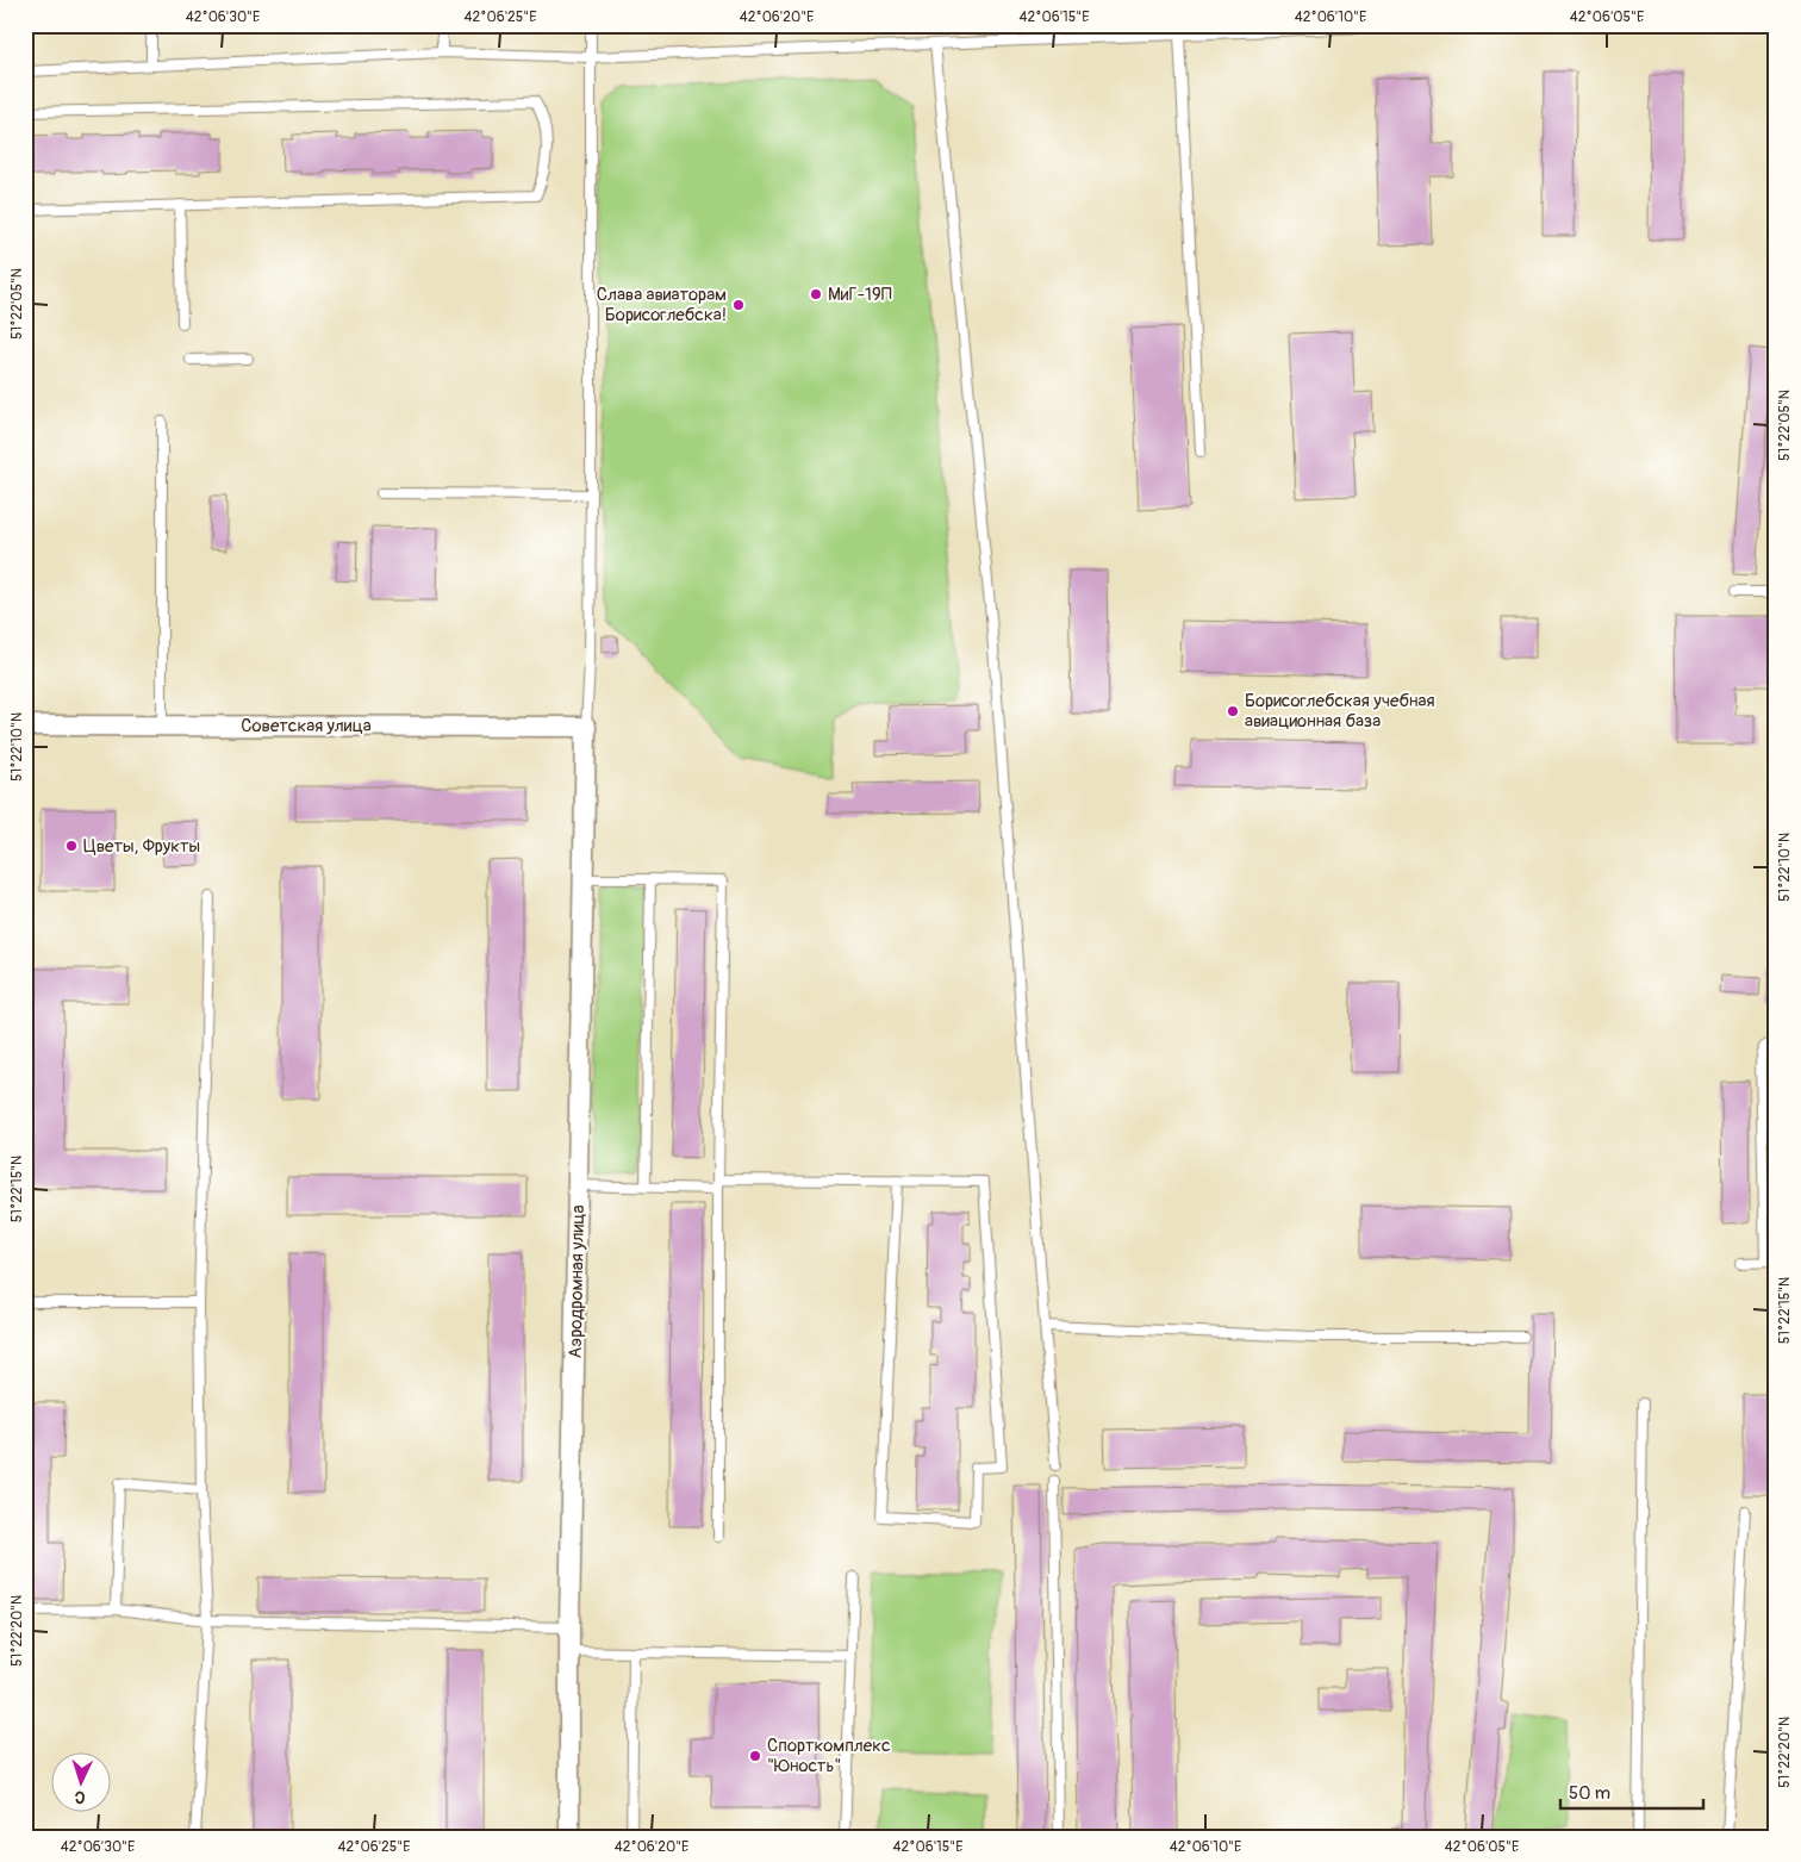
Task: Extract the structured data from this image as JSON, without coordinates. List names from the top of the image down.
{
  "streets": {
    "street": ["Советская улица", "Аэродромная улица"]
  },
  "crossings": [
    ["Советская улица", "Аэродромная улица"]
  ],
  "places": [
    "МиГ-19П",
    "Слава авиаторам Борисоглебска!",
    "Борисоглебская учебная авиационная база",
    "Цветы, Фрукты",
    "Спорткомплекс \"Юность\""
  ],
  "scale_bar": "50 m",
  "north": "bottom",
  "coordinates": [
    "42°06'30\"E",
    "42°06'25\"E",
    "42°06'20\"E",
    "42°06'15\"E",
    "42°06'10\"E",
    "42°06'05\"E",
    "51°22'05\"N",
    "51°22'10\"N",
    "51°22'15\"N",
    "51°22'20\"N"
  ]
}
